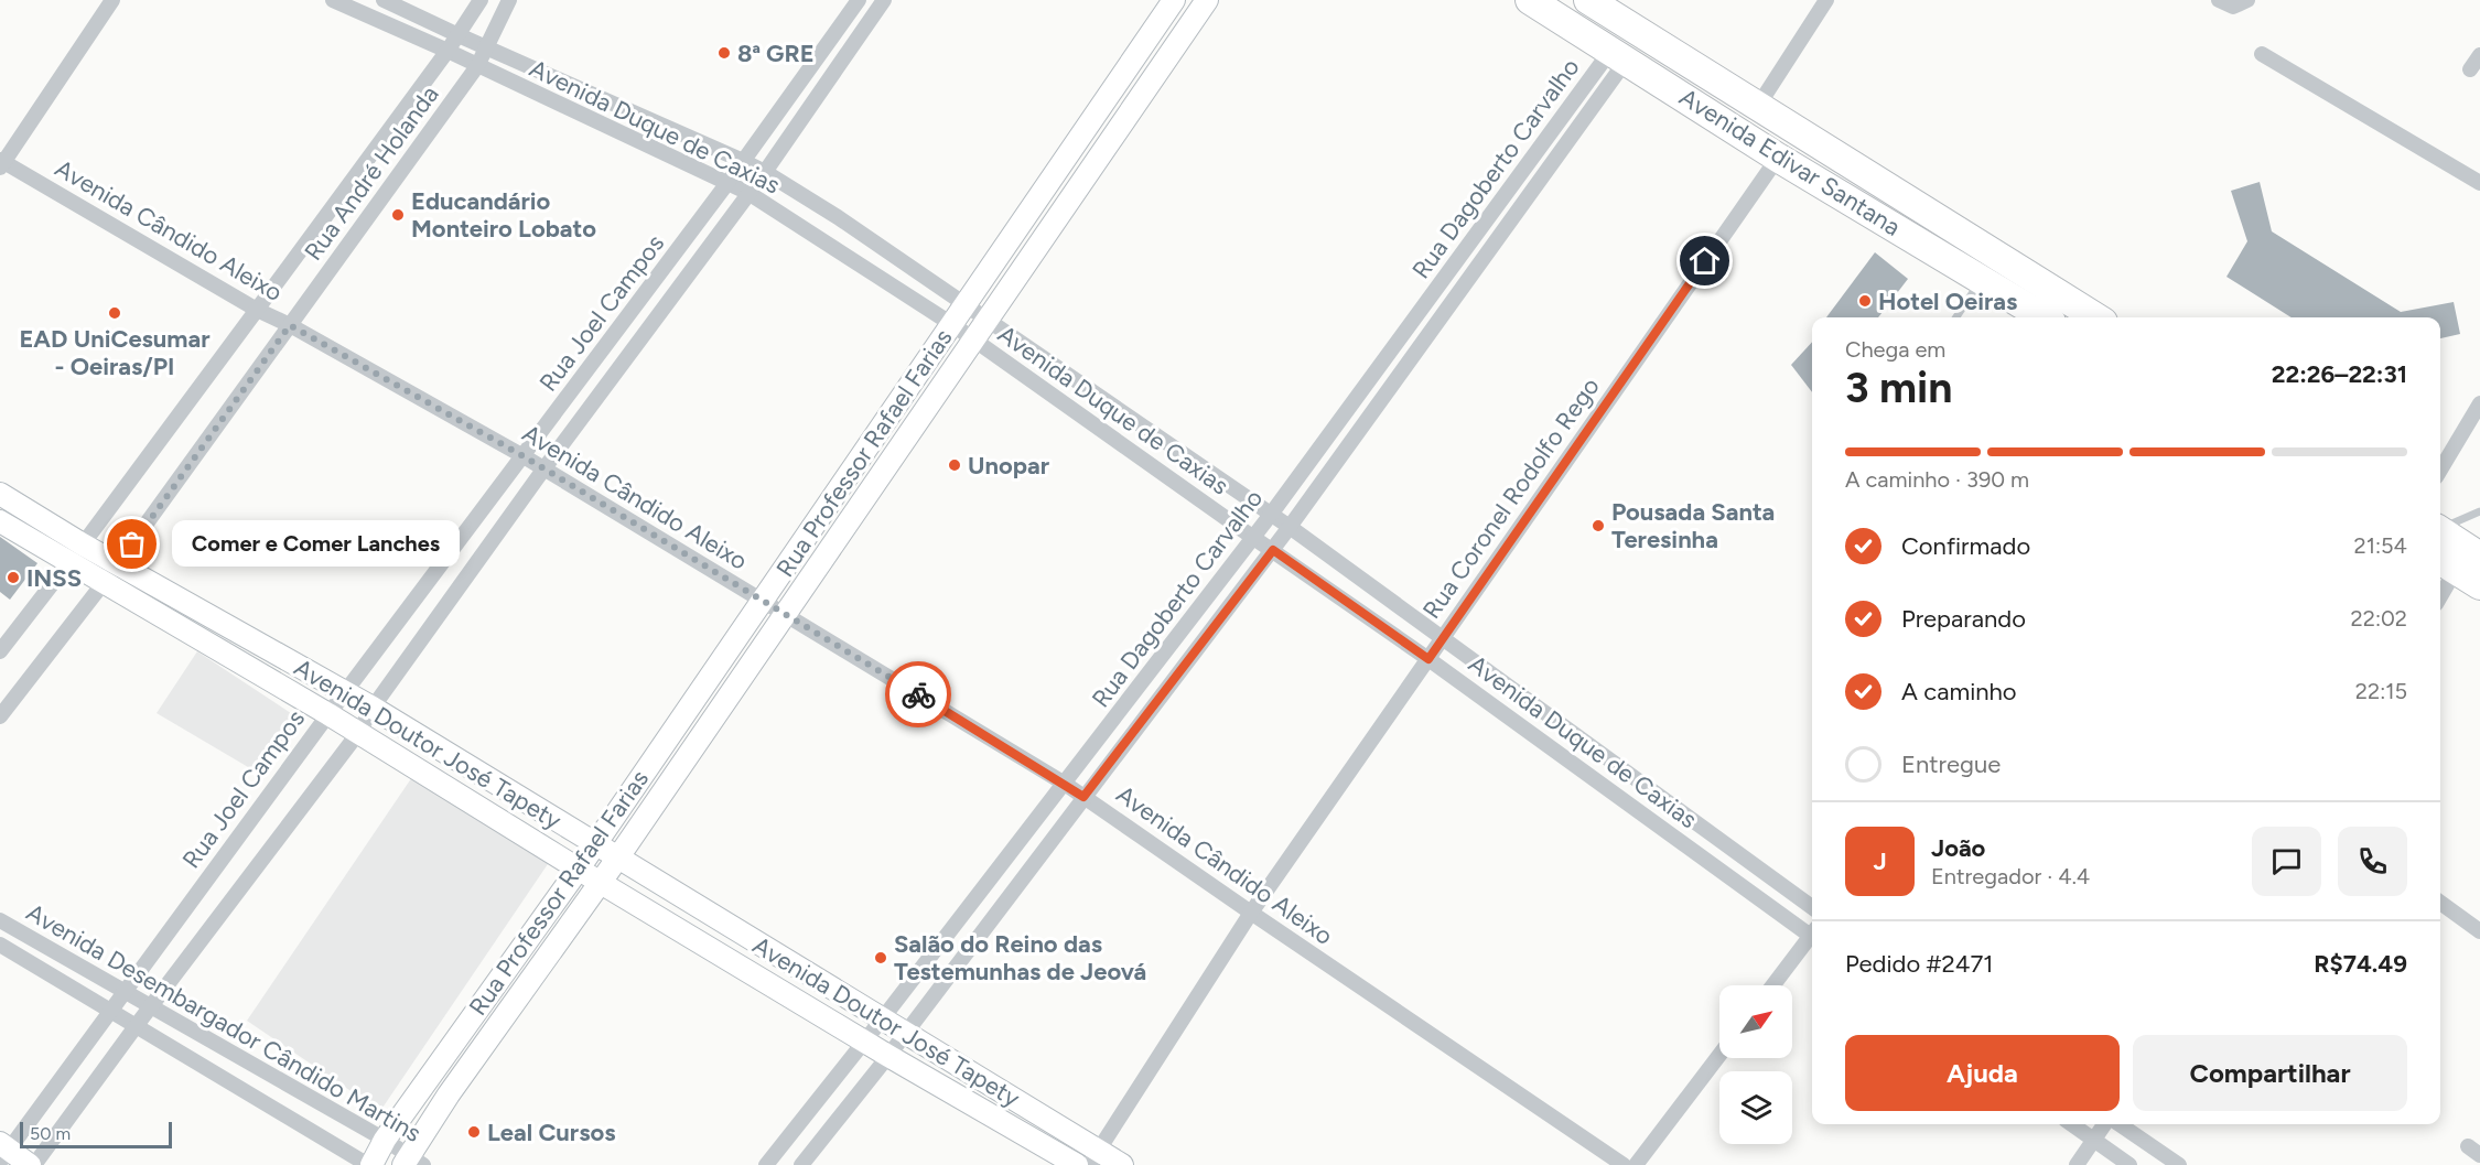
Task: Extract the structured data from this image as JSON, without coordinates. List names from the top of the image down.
{
  "streets": {
    "highway": ["Avenida Edivar Santana"],
    "main road": ["Rua Professor Rafael Farias", "Avenida Doutor José Tapety"],
    "street": [
      "Avenida Duque de Caxias",
      "Rua Dagoberto Carvalho",
      "Rua André Holanda",
      "Avenida Cândido Aleixo",
      "Rua Joel Campos",
      "Rua Coronel Rodolfo Rego",
      "Avenida Desembargador Cândido Martins"
    ]
  },
  "crossings": [
    ["Avenida Duque de Caxias", "Rua Dagoberto Carvalho"],
    ["Avenida Duque de Caxias", "Rua André Holanda"],
    ["Avenida Duque de Caxias", "Rua Joel Campos"],
    ["Avenida Duque de Caxias", "Rua Professor Rafael Farias"],
    ["Avenida Duque de Caxias", "Rua Coronel Rodolfo Rego"],
    ["Avenida Edivar Santana", "Rua Dagoberto Carvalho"],
    ["Avenida Edivar Santana", "Rua Coronel Rodolfo Rego"],
    ["Rua Dagoberto Carvalho", "Avenida Cândido Aleixo"],
    ["Rua Dagoberto Carvalho", "Avenida Doutor José Tapety"],
    ["Rua André Holanda", "Avenida Cândido Aleixo"],
    ["Rua André Holanda", "Avenida Doutor José Tapety"],
    ["Avenida Cândido Aleixo", "Rua Joel Campos"],
    ["Avenida Cândido Aleixo", "Rua Professor Rafael Farias"],
    ["Avenida Cândido Aleixo", "Rua Coronel Rodolfo Rego"],
    ["Rua Joel Campos", "Avenida Doutor José Tapety"],
    ["Rua Joel Campos", "Avenida Desembargador Cândido Martins"],
    ["Rua Professor Rafael Farias", "Avenida Doutor José Tapety"],
    ["Rua Professor Rafael Farias", "Avenida Desembargador Cândido Martins"],
    ["Rua Coronel Rodolfo Rego", "Avenida Doutor José Tapety"]
  ],
  "places": [
    "8ª GRE",
    "Educandário Monteiro Lobato",
    "Hotel Oeiras",
    "EAD UniCesumar - Oeiras/PI",
    "Unopar",
    "Pousada Santa Teresinha",
    "Comer e Comer Lanches",
    "INSS",
    "Salão do Reino das Testemunhas de Jeová",
    "Leal Cursos"
  ],
  "scale_bar": "50 m",
  "north": "top right",
  "page": {
    "heading": ["3 min", "Chega em", "22:26–22:31"],
    "panel": [
      "João",
      "Entregador · 4.4",
      "Pedido #2471",
      "R$74.49"
    ],
    "bar": "A caminho · 390 m",
    "list": [
      ["Confirmado", "21:54"],
      ["Preparando", "22:02"],
      ["A caminho", "22:15"],
      "Entregue"
    ],
    "bubble": "Comer e Comer Lanches",
    "round": "J",
    "buttons": ["Ajuda", "Compartilhar"],
    "scale": "50 m"
  }
}
